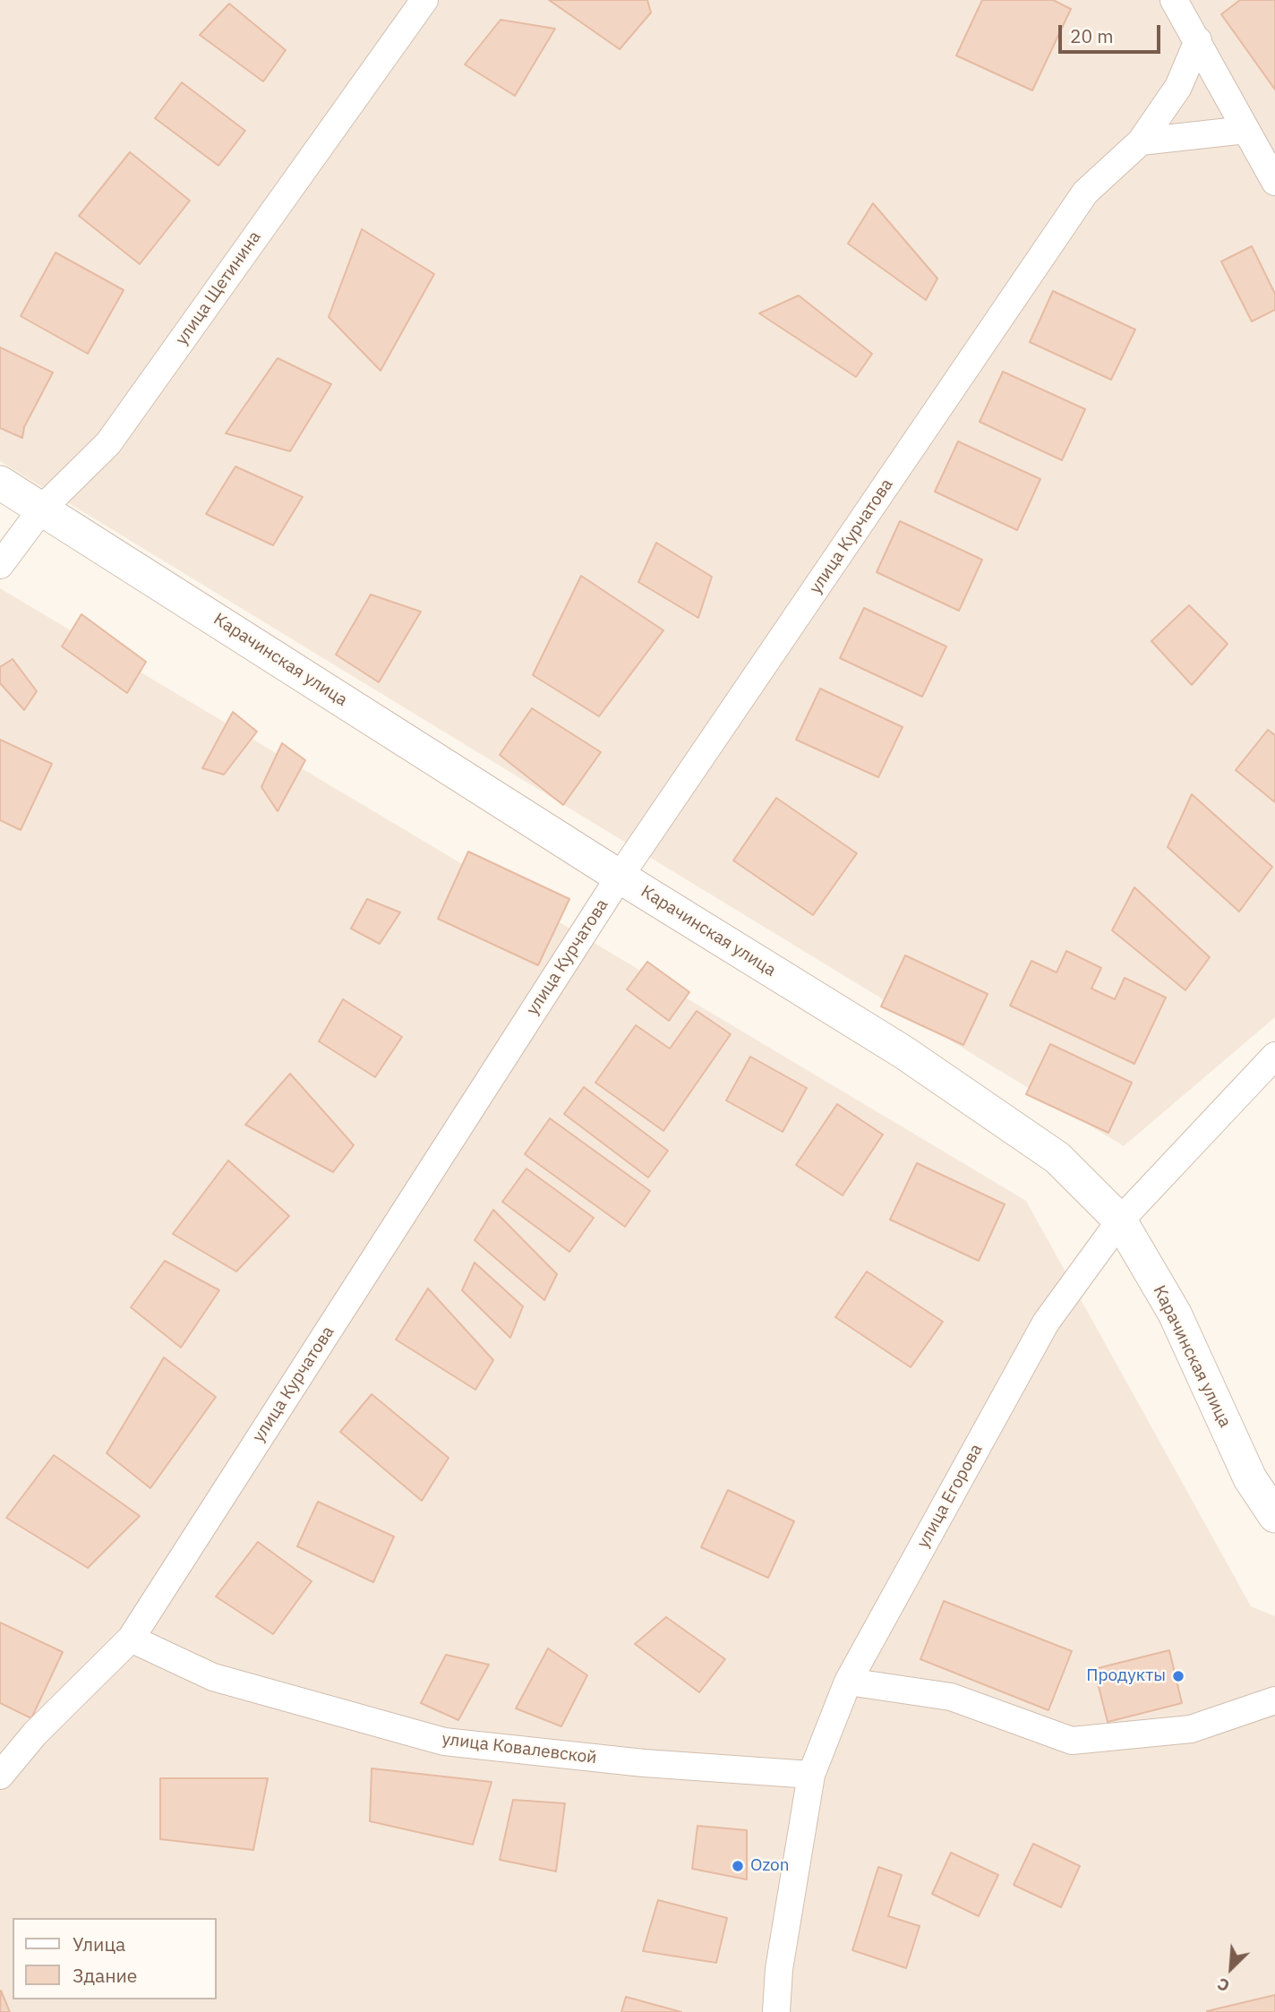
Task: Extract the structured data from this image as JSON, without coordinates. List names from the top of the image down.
{
  "streets": {
    "street": [
      "улица Щетинина",
      "улица Курчатова",
      "Карачинская улица",
      "улица Егорова",
      "улица Ковалевской"
    ]
  },
  "crossings": [
    ["улица Щетинина", "Карачинская улица"],
    ["улица Курчатова", "Карачинская улица"],
    ["улица Курчатова", "улица Ковалевской"],
    ["Карачинская улица", "улица Егорова"],
    ["улица Егорова", "улица Ковалевской"]
  ],
  "places": ["Продукты", "Ozon"],
  "legend": ["Улица", "Здание"],
  "scale_bar": "20 m",
  "north": "bottom left"
}
